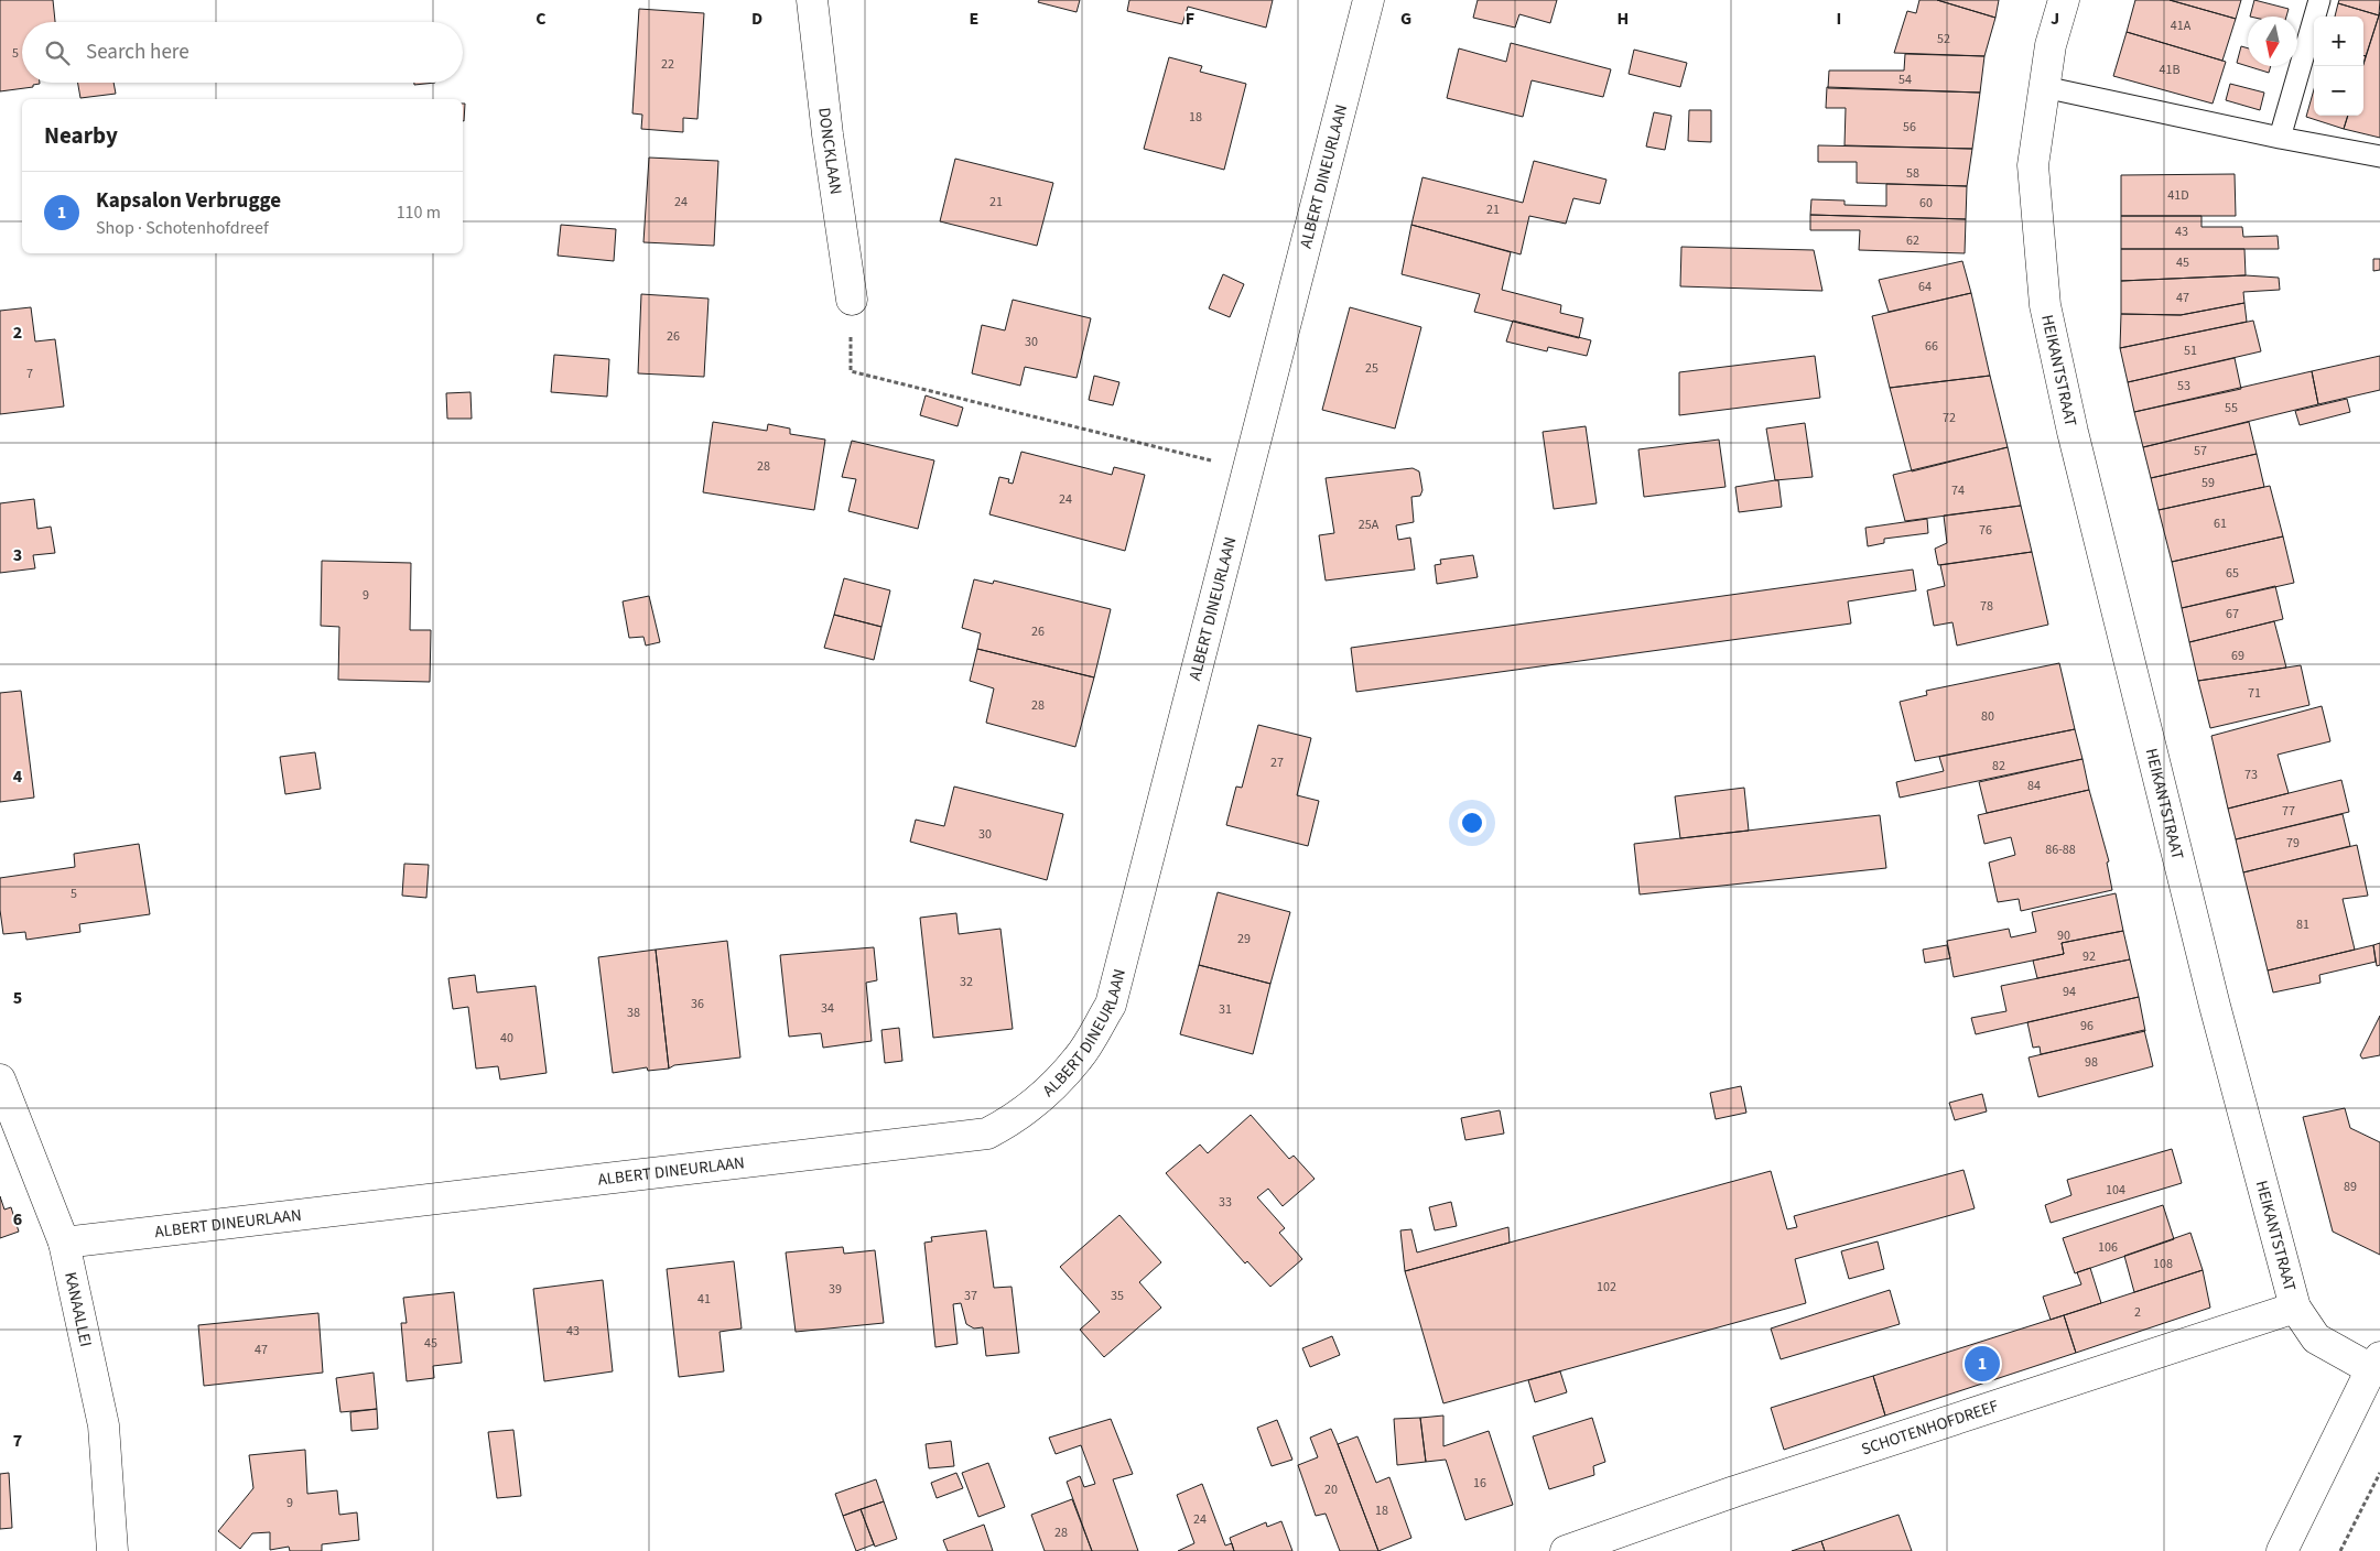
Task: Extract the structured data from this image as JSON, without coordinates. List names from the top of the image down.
{
  "streets": {
    "street": [
      "DONCKLAAN",
      "ALBERT DINEURLAAN",
      "HEIKANTSTRAAT",
      "KANAALLEI",
      "SCHOTENHOFDREEF"
    ]
  },
  "crossings": [
    ["ALBERT DINEURLAAN", "KANAALLEI"],
    ["HEIKANTSTRAAT", "SCHOTENHOFDREEF"]
  ],
  "house_numbers": [
    "41A",
    "52",
    "5",
    "22",
    "41B",
    "54",
    "18",
    "56",
    "58",
    "41D",
    "24",
    "21",
    "60",
    "21",
    "43",
    "62",
    "45",
    "64",
    "47",
    "26",
    "30",
    "66",
    "51",
    "25",
    "7",
    "53",
    "55",
    "72",
    "57",
    "28",
    "59",
    "74",
    "24",
    "61",
    "25A",
    "76",
    "65",
    "9",
    "78",
    "67",
    "26",
    "69",
    "71",
    "28",
    "80",
    "27",
    "82",
    "73",
    "84",
    "77",
    "30",
    "79",
    "86-88",
    "5",
    "81",
    "90",
    "29",
    "92",
    "32",
    "94",
    "36",
    "34",
    "31",
    "38",
    "96",
    "40",
    "98",
    "89",
    "104",
    "33",
    "106",
    "108",
    "102",
    "39",
    "37",
    "35",
    "41",
    "2",
    "43",
    "45",
    "47",
    "16",
    "20",
    "9",
    "18",
    "24",
    "28"
  ],
  "north": "bottom",
  "page": {
    "map_buttons": ["+", "−"],
    "search": "Search here",
    "heading": "Nearby",
    "list": [
      {
        "mark": "1",
        "name": "Kapsalon Verbrugge",
        "note": "Shop · Schotenhofdreef",
        "value": "110 m"
      }
    ],
    "pins": "1"
  },
  "grid": {
    "columns": [
      "C",
      "D",
      "E",
      "F",
      "G",
      "H",
      "I",
      "J"
    ],
    "rows": [
      "2",
      "3",
      "4",
      "5",
      "6",
      "7"
    ]
  }
}
